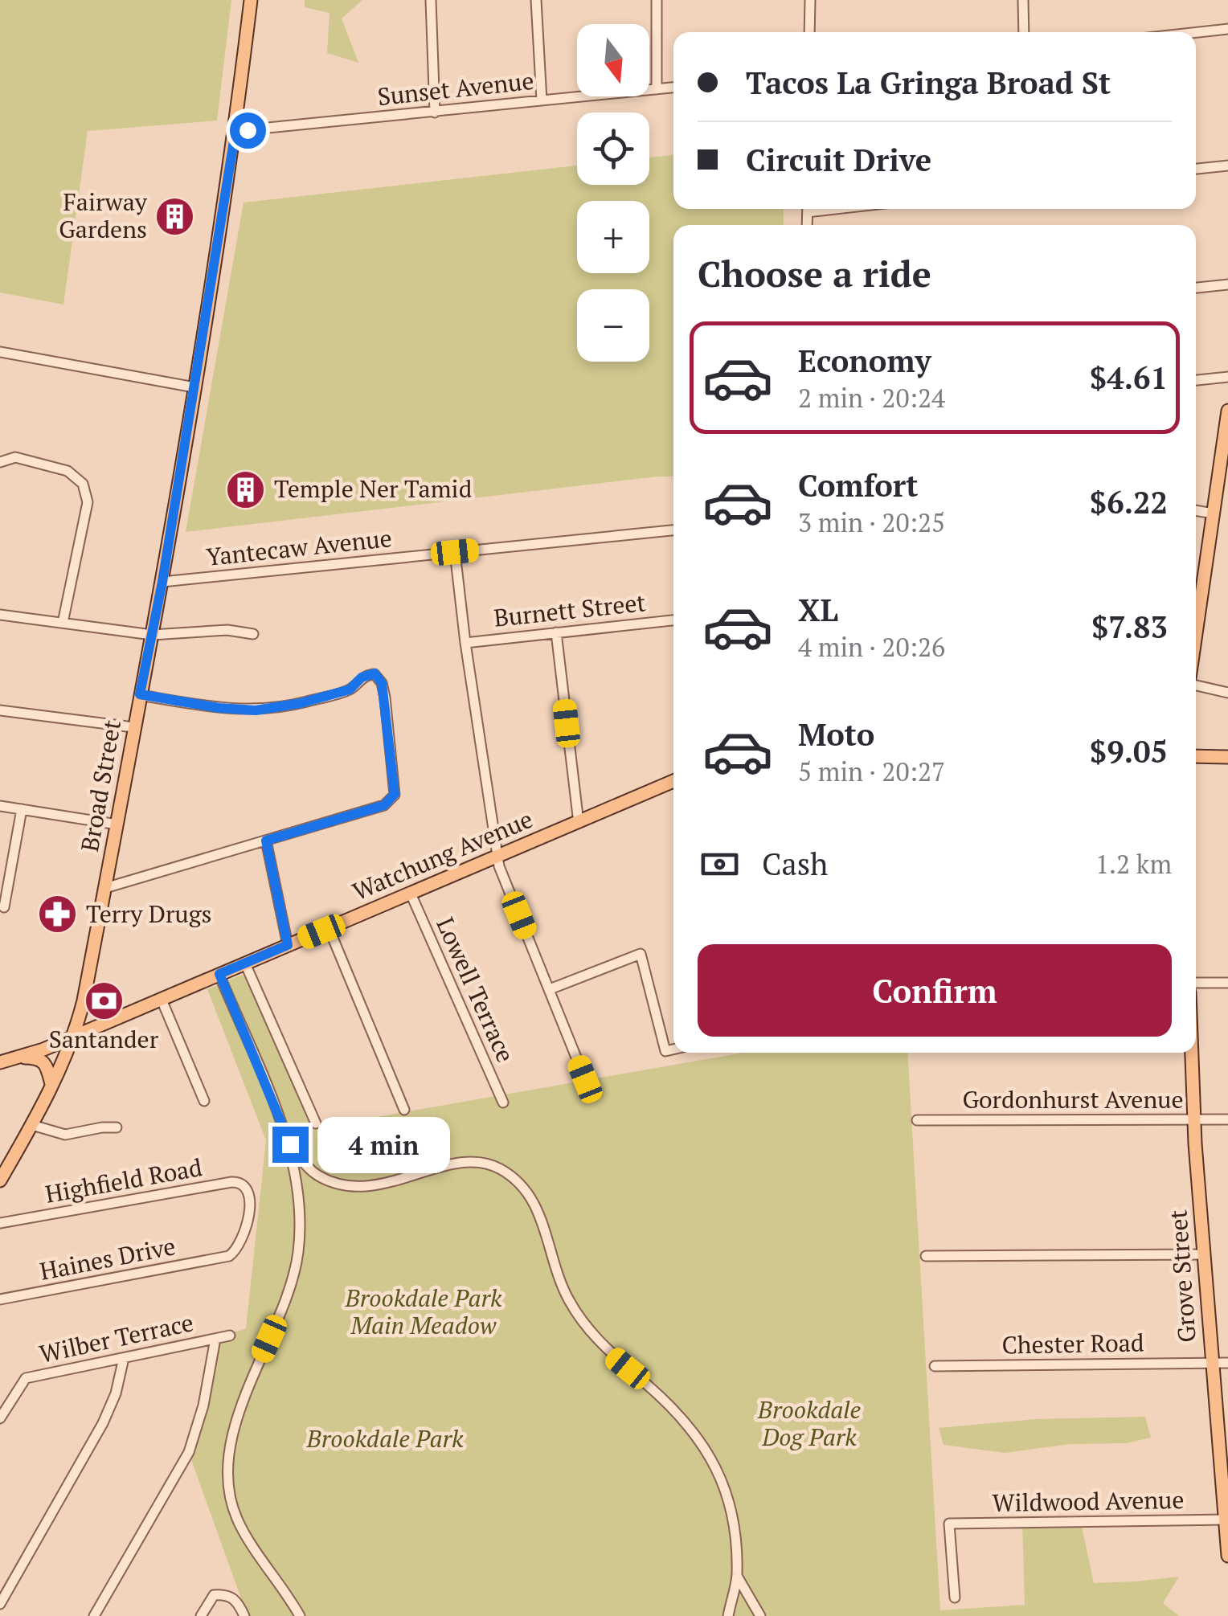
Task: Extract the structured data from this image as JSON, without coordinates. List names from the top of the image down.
{
  "streets": {
    "main road": ["Broad Street", "Watchung Avenue", "Grove Street"],
    "street": [
      "Sunset Avenue",
      "Yantecaw Avenue",
      "Burnett Street",
      "Lowell Terrace",
      "Gordonhurst Avenue",
      "Highfield Road",
      "Haines Drive",
      "Wilber Terrace",
      "Chester Road",
      "Wildwood Avenue"
    ]
  },
  "crossings": [
    ["Sunset Avenue", "Broad Street"],
    ["Yantecaw Avenue", "Broad Street"],
    ["Broad Street", "Watchung Avenue"],
    ["Watchung Avenue", "Lowell Terrace"],
    ["Gordonhurst Avenue", "Grove Street"],
    ["Highfield Road", "Haines Drive"],
    ["Grove Street", "Chester Road"],
    ["Grove Street", "Wildwood Avenue"]
  ],
  "parks": ["Brookdale Park Main Meadow", "Brookdale Dog Park", "Brookdale Park"],
  "places": {
    "building": ["Fairway Gardens", "Temple Ner Tamid"],
    "pharmacy": ["Terry Drugs"],
    "bank": ["Santander"]
  },
  "north": "bottom",
  "page": {
    "map_buttons": ["+", "−"],
    "banner": ["Tacos La Gringa Broad St", "Circuit Drive"],
    "heading": "Choose a ride",
    "list": [
      {
        "name": "Economy",
        "note": "2 min · 20:24",
        "value": "$4.61"
      },
      {
        "name": "Comfort",
        "note": "3 min · 20:25",
        "value": "$6.22"
      },
      {
        "name": "XL",
        "note": "4 min · 20:26",
        "value": "$7.83"
      },
      {
        "name": "Moto",
        "note": "5 min · 20:27",
        "value": "$9.05"
      }
    ],
    "pay": ["Cash", "1.2 km"],
    "buttons": "Confirm",
    "bubble": "4 min"
  }
}
